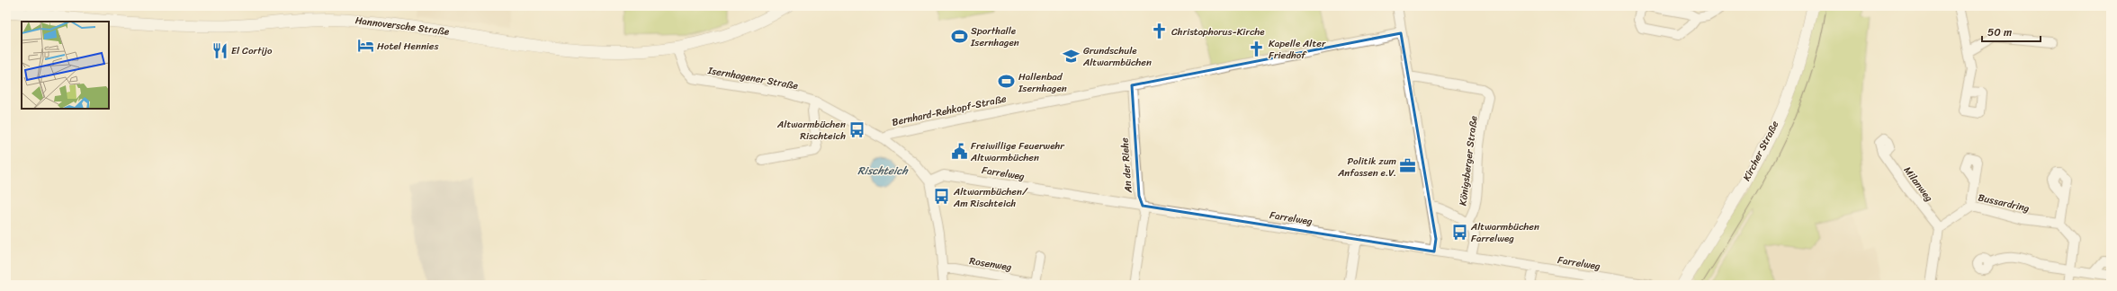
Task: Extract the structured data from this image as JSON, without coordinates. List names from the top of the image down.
{
  "streets": {
    "main road": ["Hannoversche Straße", "Kircher Straße"],
    "street": [
      "Isernhagener Straße",
      "Bernhard-Rehkopf-Straße",
      "Königsberger Straße",
      "An der Riehe",
      "Farrelweg",
      "Milanweg",
      "Bussardring",
      "Rosenweg"
    ]
  },
  "crossings": [
    ["Hannoversche Straße", "Isernhagener Straße"],
    ["Isernhagener Straße", "Bernhard-Rehkopf-Straße"],
    ["Isernhagener Straße", "Farrelweg"],
    ["Isernhagener Straße", "Rosenweg"],
    ["Bernhard-Rehkopf-Straße", "An der Riehe"],
    ["An der Riehe", "Farrelweg"],
    ["Milanweg", "Bussardring"]
  ],
  "water": ["Rischteich"],
  "places": {
    "church": ["Christophorus-Kirche", "Kapelle Alter Friedhof"],
    "sports": ["Sporthalle Isernhagen", "Hallenbad Isernhagen"],
    "hotel": ["Hotel Hennies"],
    "restaurant": ["El Cortijo"],
    "school or university": ["Grundschule Altwarmbüchen"],
    "bus stop": ["Altwarmbüchen Rischteich", "Altwarmbüchen/ Am Rischteich", "Altwarmbüchen Farrelweg"],
    "public building": ["Freiwillige Feuerwehr Altwarmbüchen"],
    "office": ["Politik zum Anfassen e.V."]
  },
  "scale_bar": "50 m"
}
